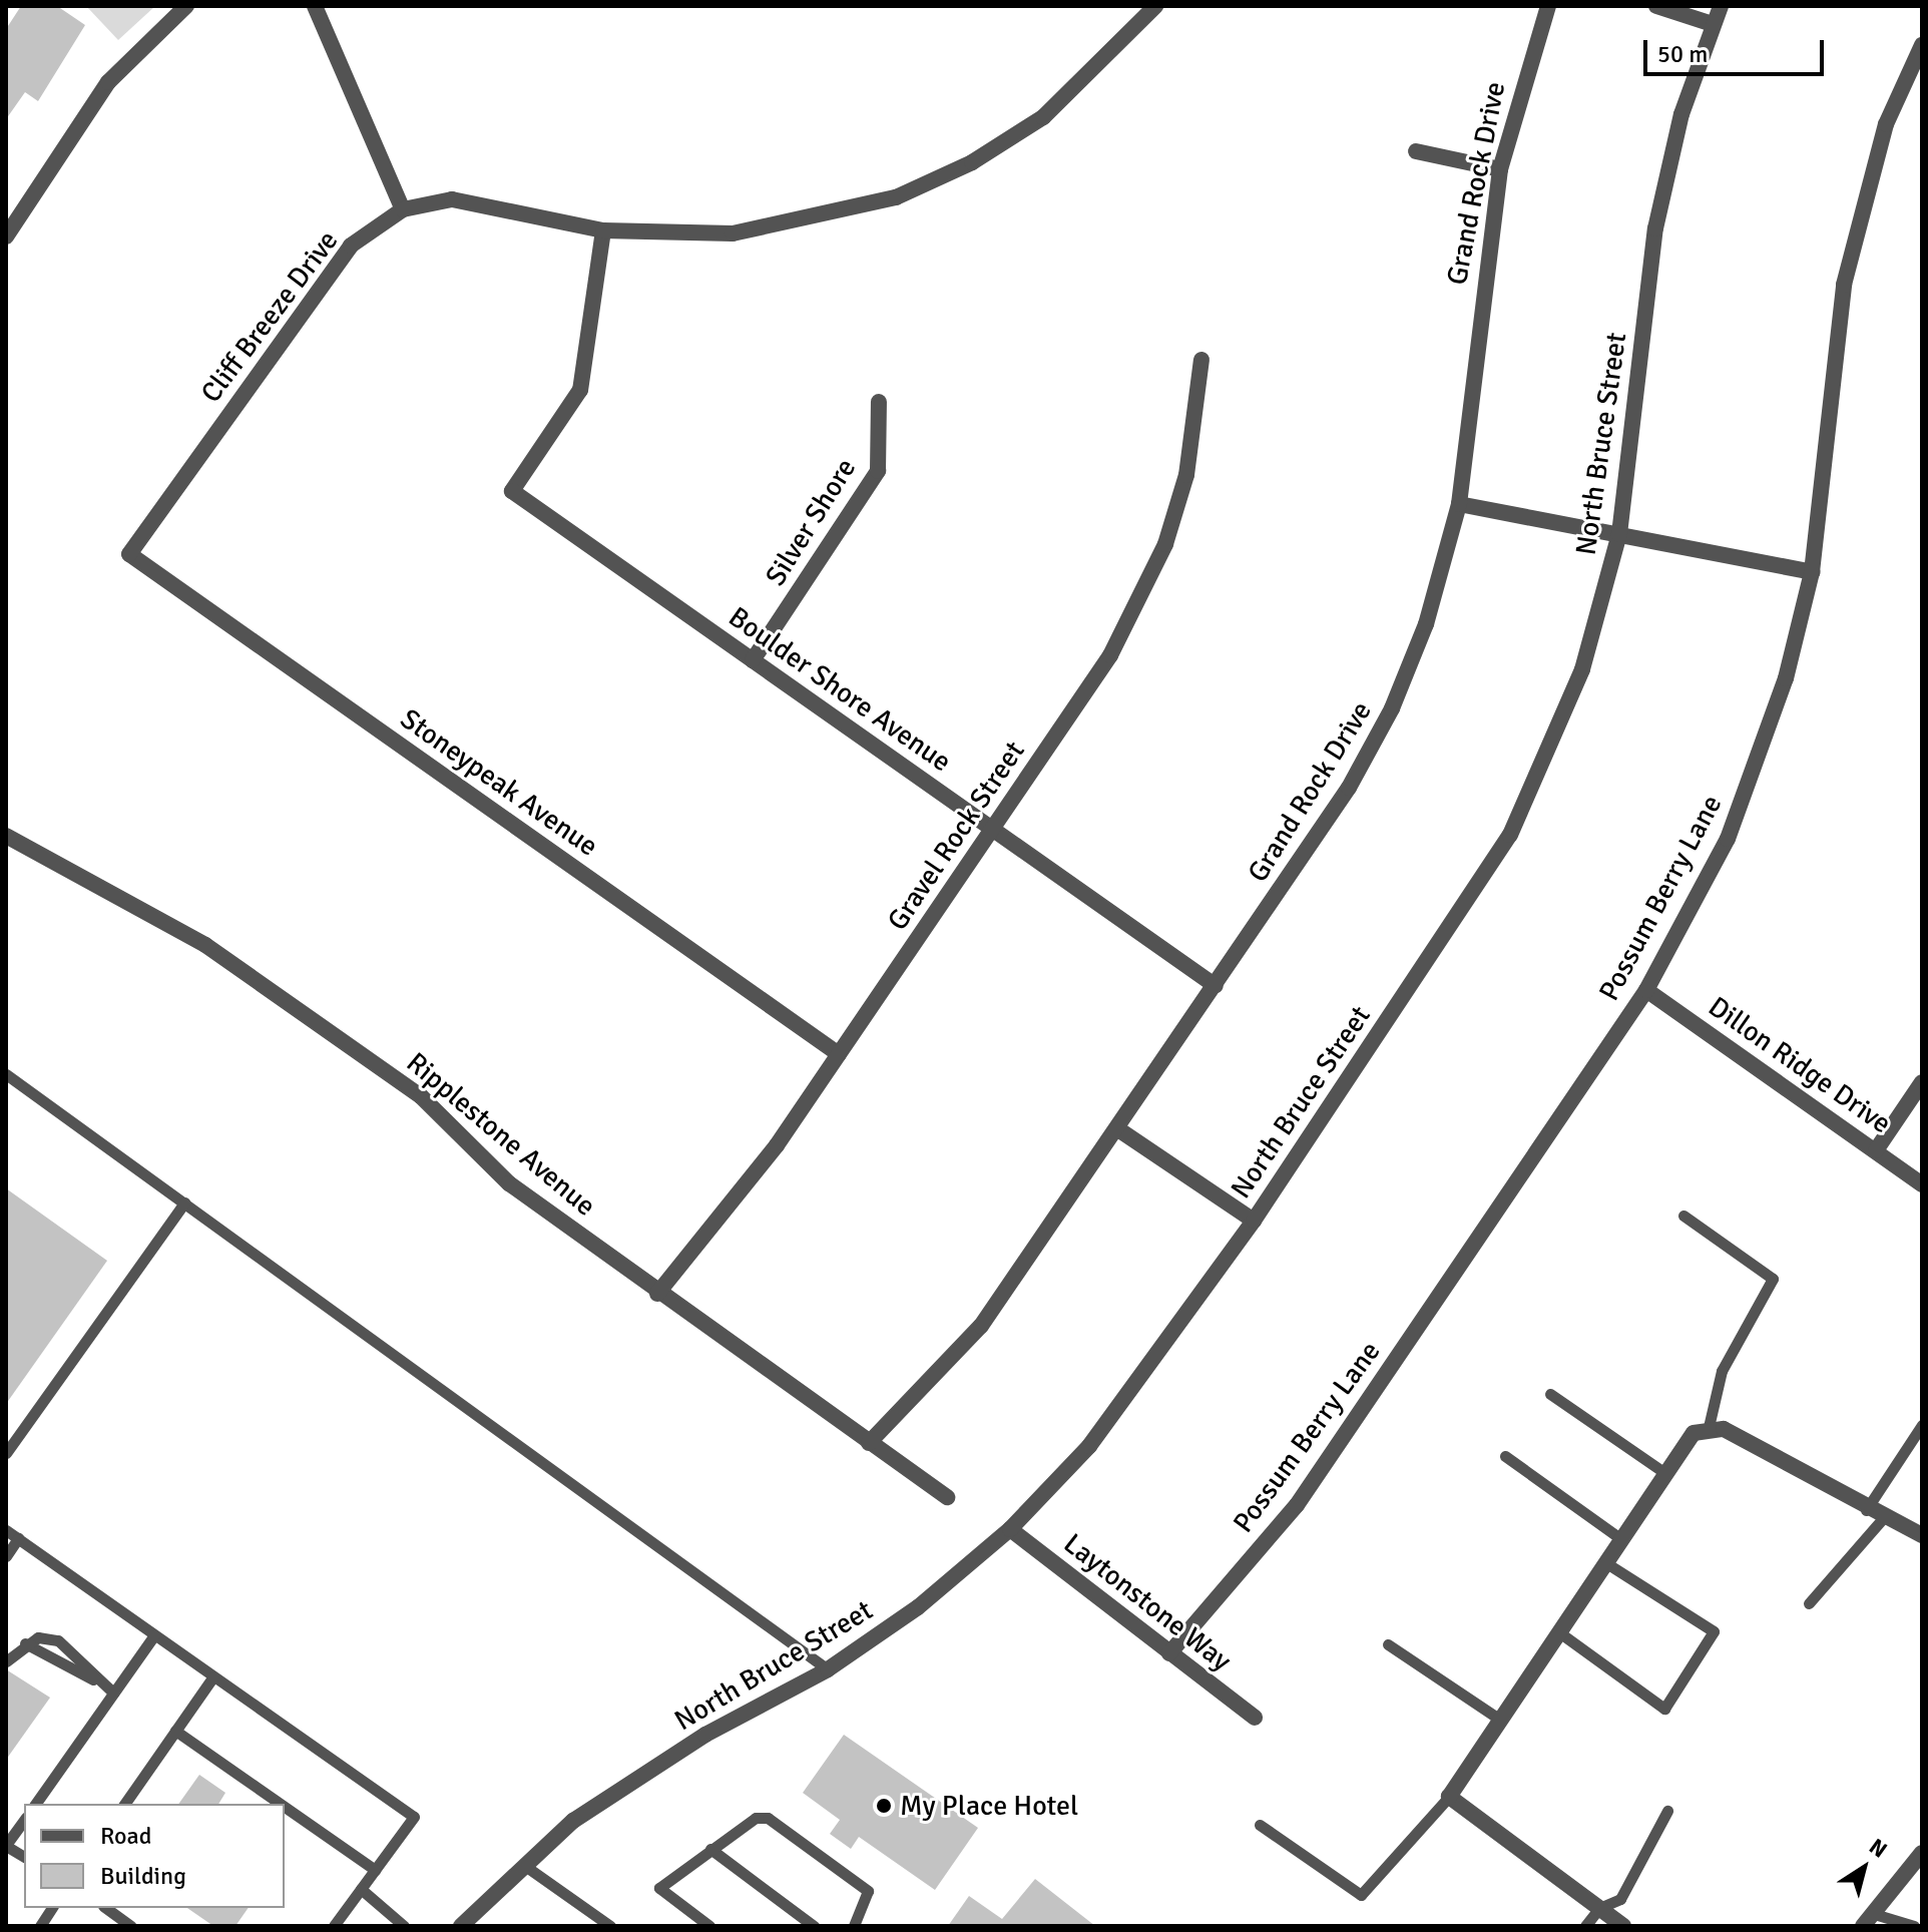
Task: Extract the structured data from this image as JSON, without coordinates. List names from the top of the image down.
{
  "streets": {
    "street": [
      "Grand Rock Drive",
      "Cliff Breeze Drive",
      "North Bruce Street",
      "Silver Shore",
      "Boulder Shore Avenue",
      "Stoneypeak Avenue",
      "Gravel Rock Street",
      "Possum Berry Lane",
      "Dillon Ridge Drive",
      "Ripplestone Avenue",
      "Laytonstone Way"
    ]
  },
  "crossings": [
    ["Grand Rock Drive", "Boulder Shore Avenue"],
    ["Grand Rock Drive", "Ripplestone Avenue"],
    ["Cliff Breeze Drive", "Boulder Shore Avenue"],
    ["Cliff Breeze Drive", "Stoneypeak Avenue"],
    ["North Bruce Street", "Laytonstone Way"],
    ["Silver Shore", "Boulder Shore Avenue"],
    ["Boulder Shore Avenue", "Gravel Rock Street"],
    ["Stoneypeak Avenue", "Gravel Rock Street"],
    ["Gravel Rock Street", "Ripplestone Avenue"],
    ["Possum Berry Lane", "Dillon Ridge Drive"],
    ["Possum Berry Lane", "Laytonstone Way"]
  ],
  "places": ["My Place Hotel"],
  "legend": ["Road", "Building"],
  "scale_bar": "50 m",
  "north": "top right"
}
